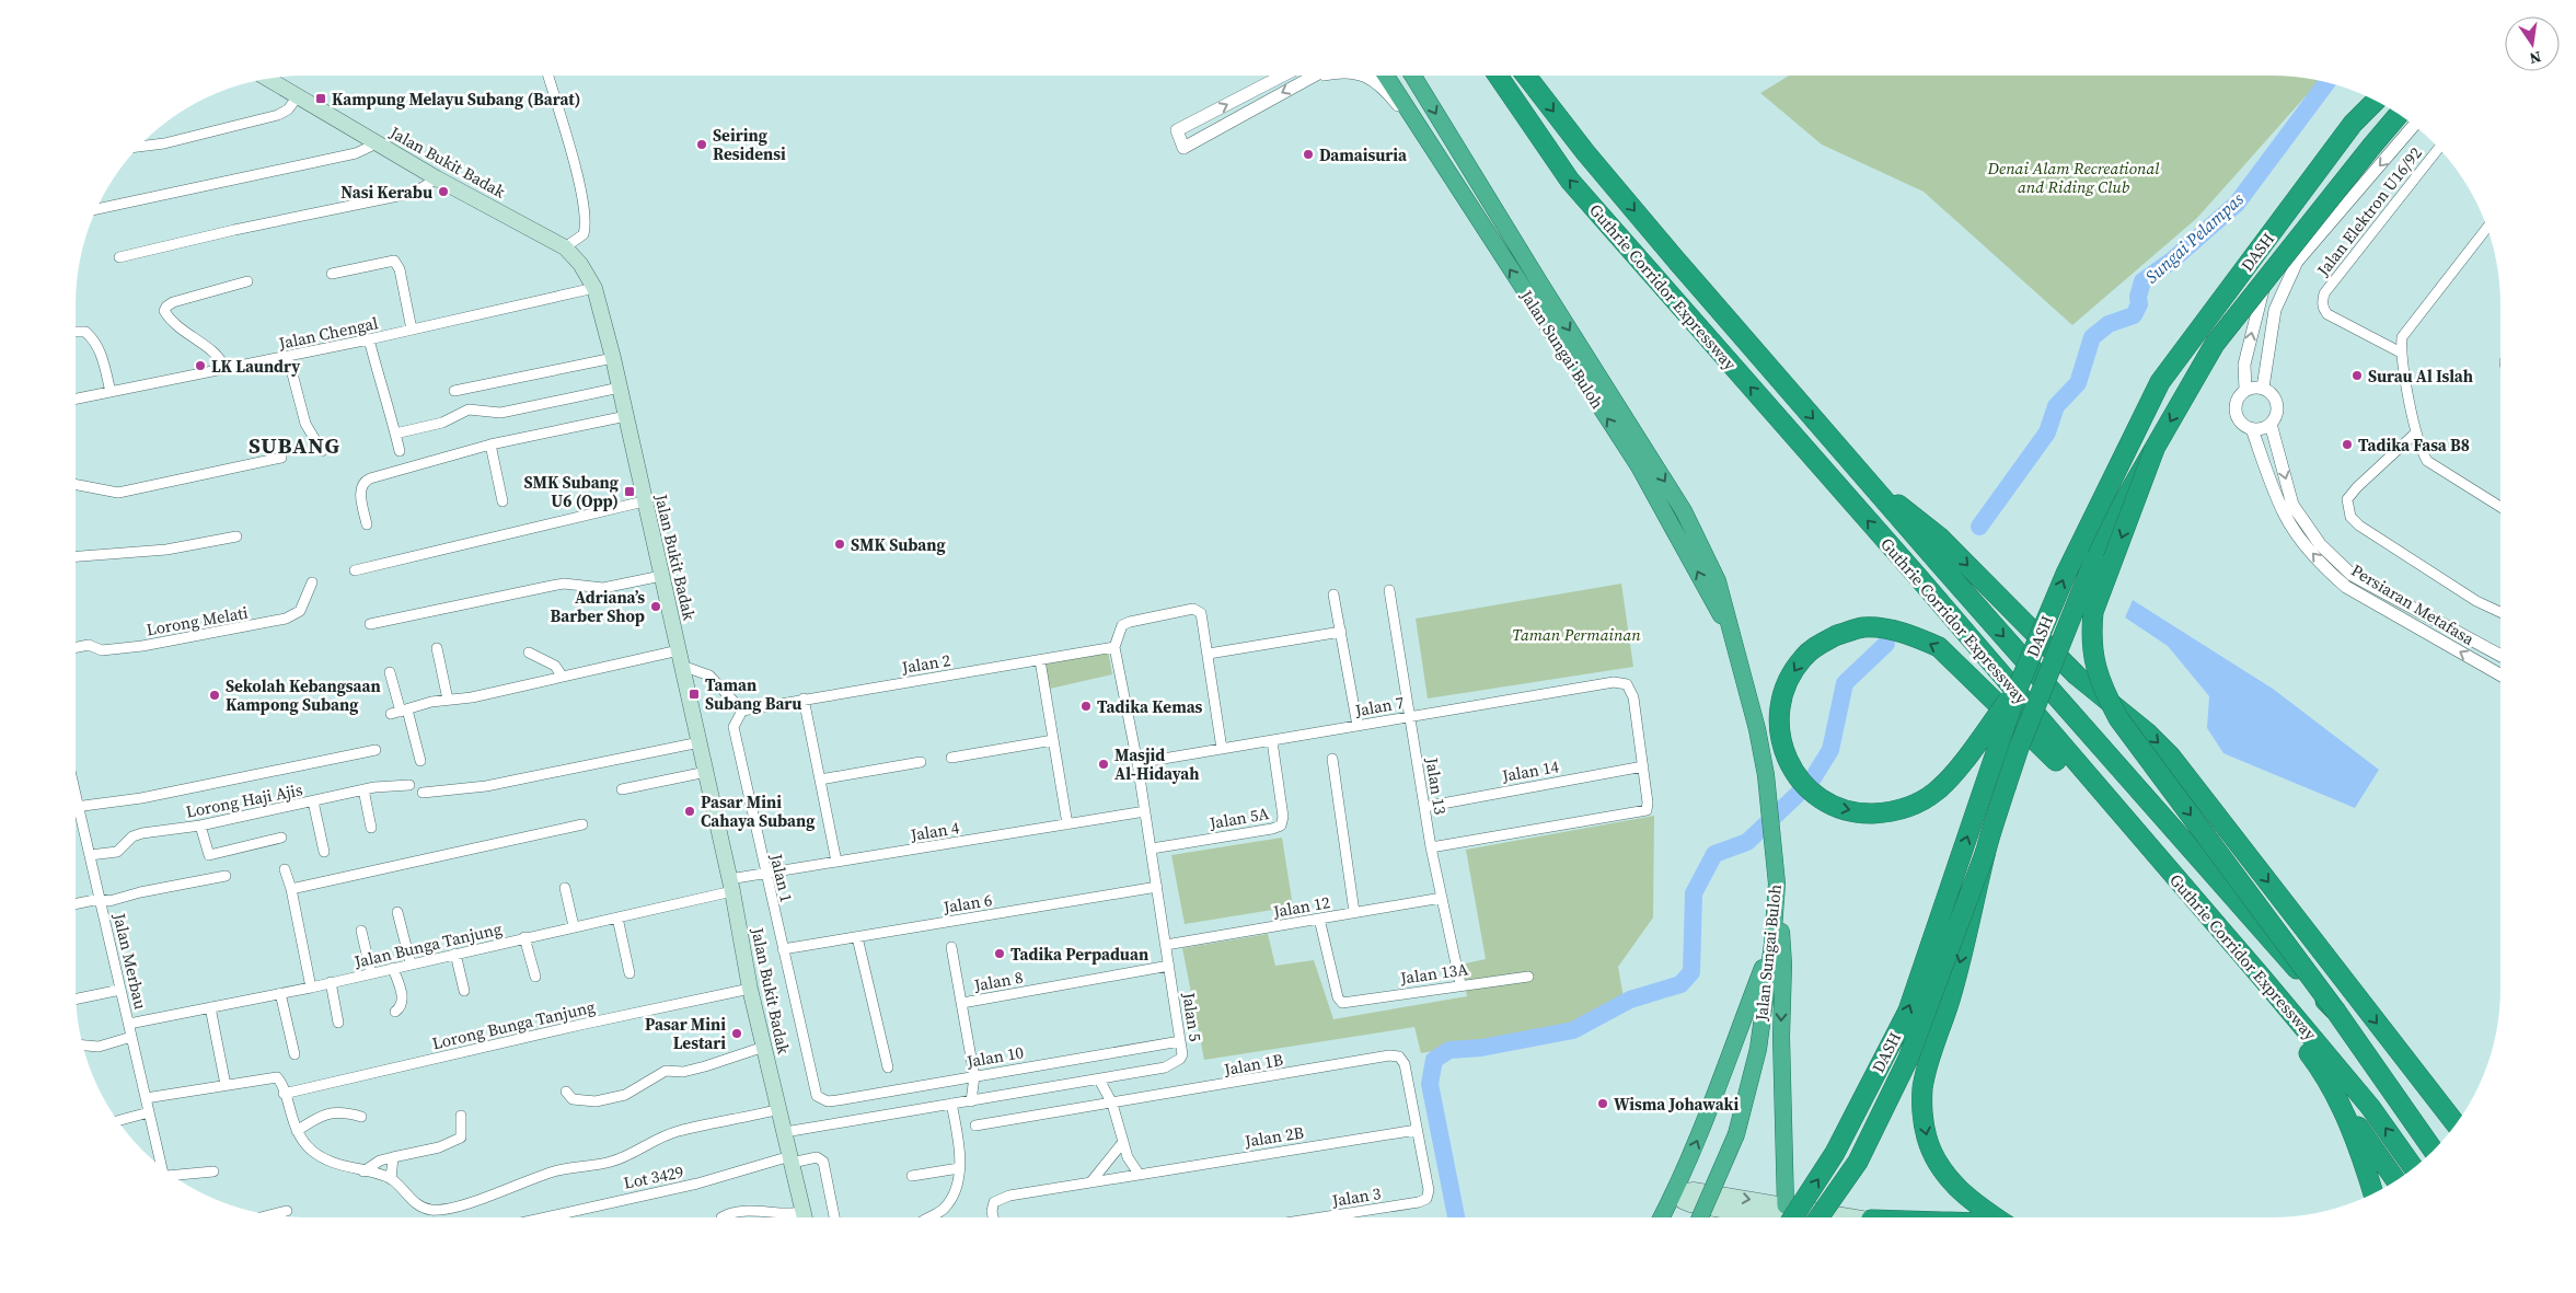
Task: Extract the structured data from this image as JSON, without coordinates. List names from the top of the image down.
{
  "streets": {
    "highway": ["DASH", "Guthrie Corridor Expressway", "Jalan Sungai Buloh"],
    "main road": ["Jalan Bukit Badak"],
    "street": [
      "Jalan Elektron U16/92",
      "Jalan Chengal",
      "Persiaran Metafasa",
      "Lorong Melati",
      "Jalan 2",
      "Jalan 7",
      "Jalan 14",
      "Jalan 13",
      "Lorong Haji Ajis",
      "Jalan 5A",
      "Jalan 4",
      "Jalan 1",
      "Jalan 6",
      "Jalan 12",
      "Jalan Bunga Tanjung",
      "Jalan Merbau",
      "Jalan 13A",
      "Jalan 8",
      "Jalan 5",
      "Lorong Bunga Tanjung",
      "Jalan 10",
      "Jalan 1B",
      "Jalan 2B",
      "Lot 3429",
      "Jalan 3"
    ]
  },
  "crossings": [
    ["Jalan Bukit Badak", "Jalan Chengal"],
    ["Jalan Bukit Badak", "Jalan 4"],
    ["Jalan Bukit Badak", "Jalan Bunga Tanjung"],
    ["Jalan Bukit Badak", "Jalan 5"],
    ["Jalan Bukit Badak", "Lorong Bunga Tanjung"],
    ["Jalan Bukit Badak", "Lot 3429"],
    ["Jalan 2", "Jalan 1"],
    ["Jalan 2", "Jalan 5"],
    ["Jalan 7", "Jalan 14"],
    ["Jalan 7", "Jalan 13"],
    ["Jalan 7", "Jalan 5A"],
    ["Jalan 7", "Jalan 5"],
    ["Jalan 14", "Jalan 13"],
    ["Jalan 13", "Jalan 12"],
    ["Jalan 13", "Jalan 13A"],
    ["Lorong Haji Ajis", "Jalan Merbau"],
    ["Jalan 5A", "Jalan 5"],
    ["Jalan 4", "Jalan 1"],
    ["Jalan 4", "Jalan Bunga Tanjung"],
    ["Jalan 4", "Jalan 5"],
    ["Jalan 1", "Jalan 6"],
    ["Jalan 1", "Jalan 10"],
    ["Jalan 6", "Jalan 5"],
    ["Jalan 12", "Jalan 13A"],
    ["Jalan 12", "Jalan 5"],
    ["Jalan Bunga Tanjung", "Jalan Merbau"],
    ["Jalan 8", "Jalan 5"],
    ["Jalan 5", "Jalan 10"],
    ["Jalan 1B", "Jalan 2B"],
    ["Jalan 1B", "Jalan 3"],
    ["Jalan 2B", "Jalan 3"]
  ],
  "districts": ["SUBANG"],
  "water": ["Sungai Pelampas"],
  "parks": ["Denai Alam Recreational and Riding Club", "Taman Permainan"],
  "places": {
    "transit": ["Kampung Melayu Subang (Barat)", "SMK Subang U6 (Opp)", "Taman Subang Baru"],
    "other": [
      "Seiring Residensi",
      "Damaisuria",
      "Nasi Kerabu",
      "LK Laundry",
      "Surau Al Islah",
      "Tadika Fasa B8",
      "SMK Subang",
      "Adriana’s Barber Shop",
      "Sekolah Kebangsaan Kampong Subang",
      "Tadika Kemas",
      "Masjid Al-Hidayah",
      "Pasar Mini Cahaya Subang",
      "Tadika Perpaduan",
      "Pasar Mini Lestari",
      "Wisma Johawaki"
    ]
  },
  "north": "bottom"
}
